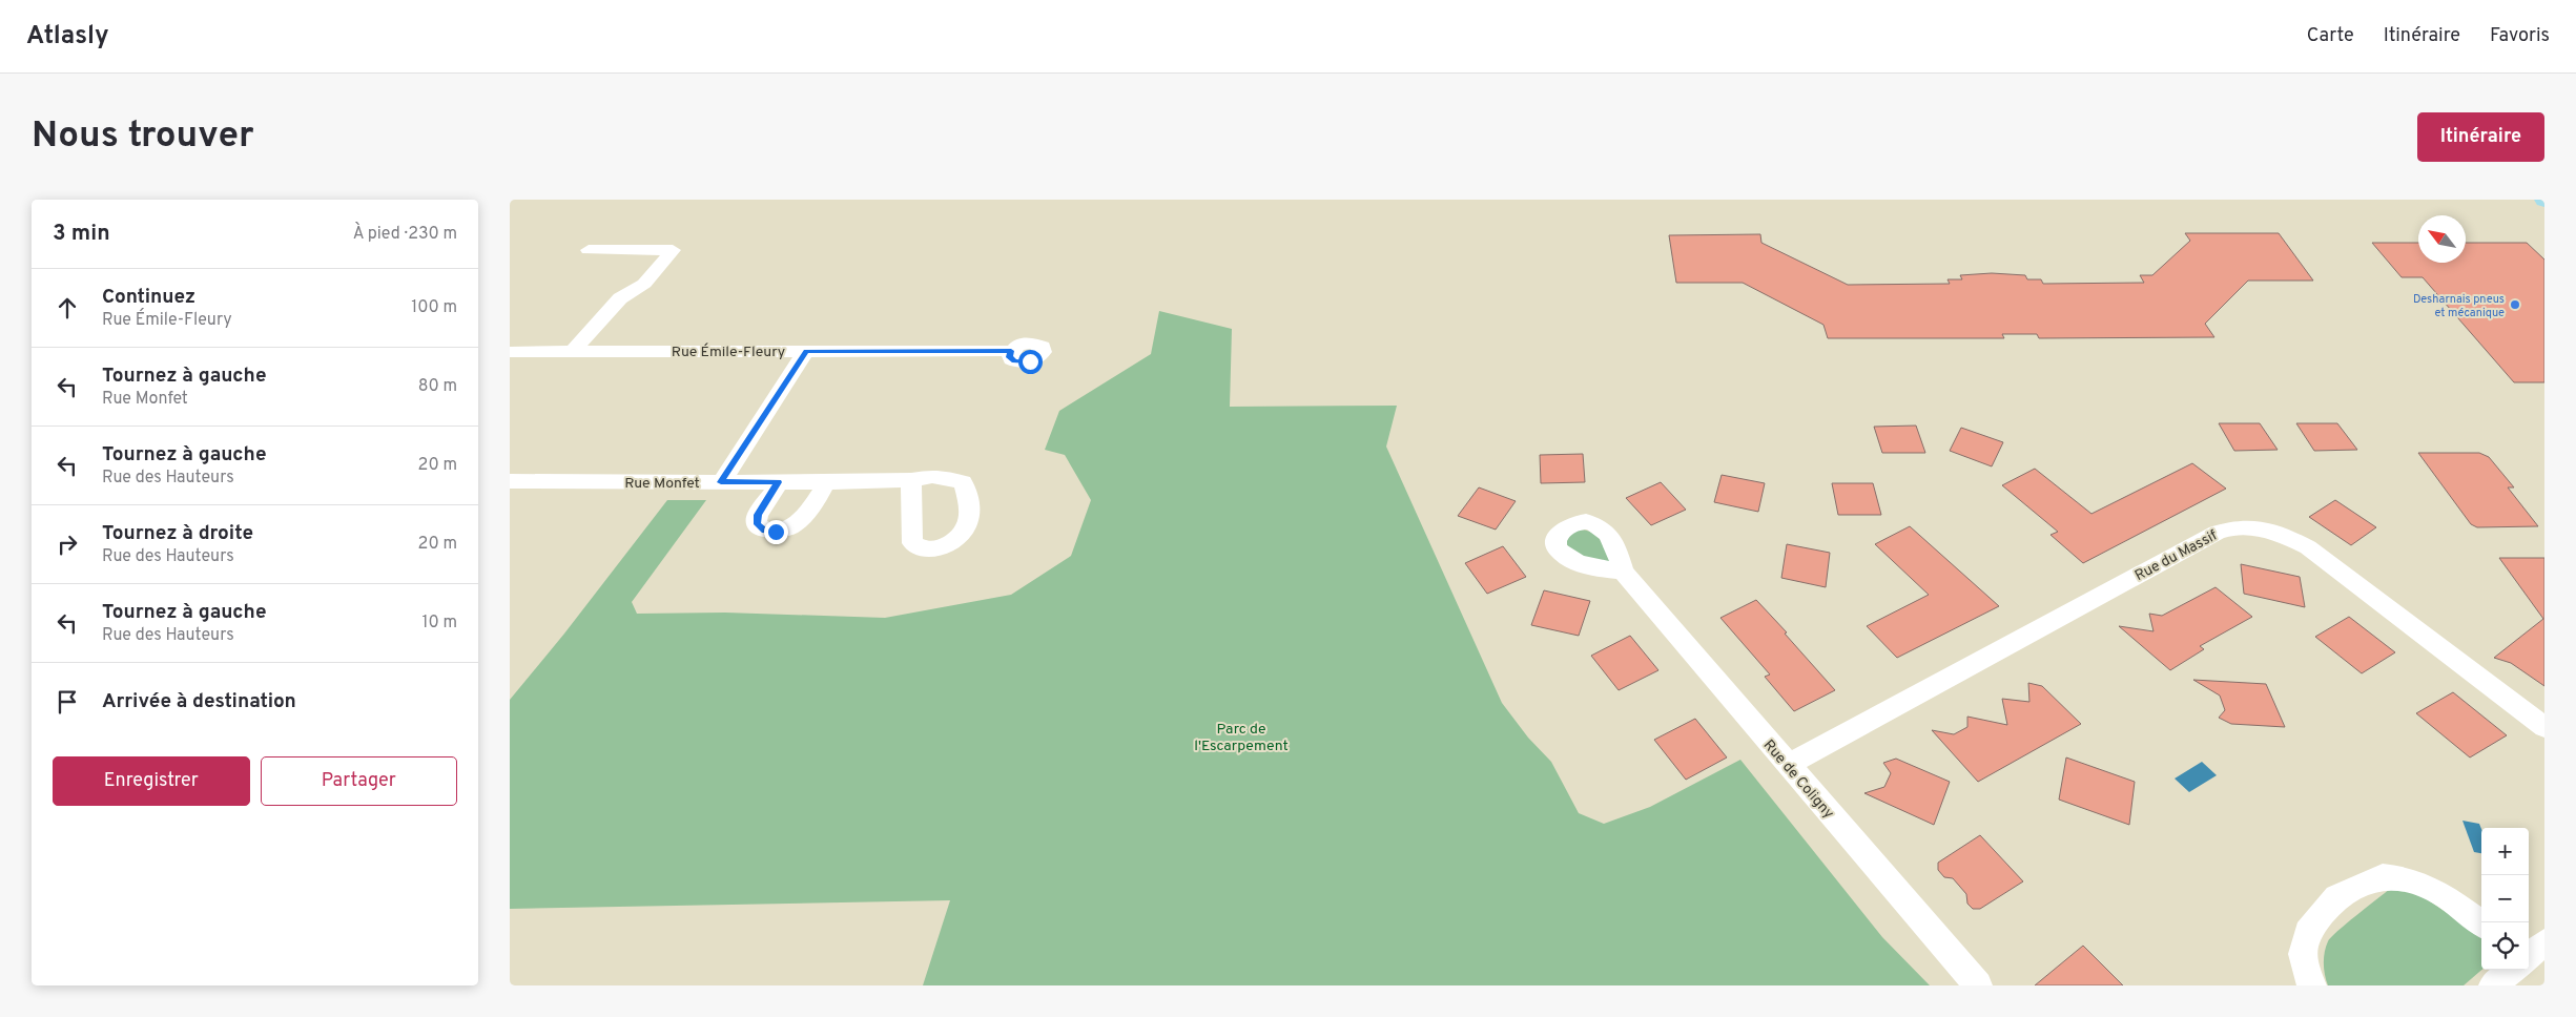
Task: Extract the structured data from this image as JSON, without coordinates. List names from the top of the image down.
{
  "streets": {
    "street": [
      "Rue Émile-Fleury",
      "Rue Monfet",
      "Rue du Massif",
      "Rue de Coligny"
    ]
  },
  "crossings": [
    ["Rue Émile-Fleury", "Rue Monfet"],
    ["Rue du Massif", "Rue de Coligny"]
  ],
  "parks": ["Parc de l'Escarpement"],
  "places": ["Desharnais pneus et mécanique"],
  "north": "top left",
  "page": {
    "header": "Atlasly",
    "nav": ["Carte", "Itinéraire", "Favoris"],
    "buttons": [
      "Itinéraire",
      ["Enregistrer", "Partager"]
    ],
    "title": "Nous trouver",
    "heading": ["3 min", "À pied · 230 m"],
    "list": [
      ["Continuez", "Rue Émile-Fleury", "100 m"],
      ["Tournez à gauche", "Rue Monfet", "80 m"],
      ["Tournez à gauche", "Rue des Hauteurs", "20 m"],
      ["Tournez à droite", "Rue des Hauteurs", "20 m"],
      ["Tournez à gauche", "Rue des Hauteurs", "10 m"],
      "Arrivée à destination"
    ],
    "map_buttons": ["+", "−"]
  }
}
